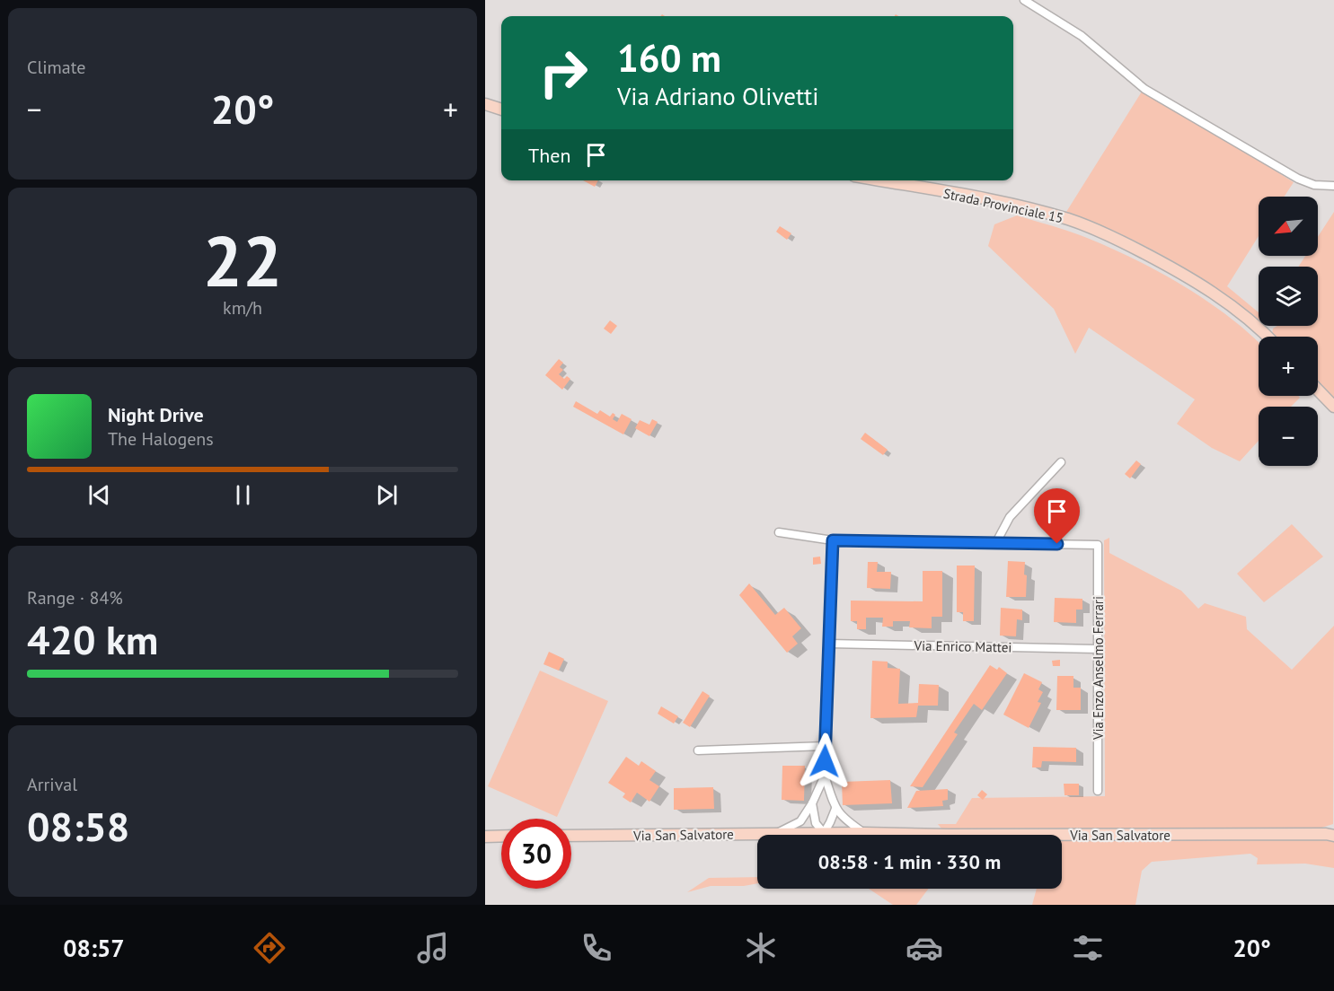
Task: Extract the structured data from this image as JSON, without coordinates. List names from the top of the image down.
{
  "streets": {
    "street": [
      "Strada Provinciale 15",
      "Via Enrico Mattei",
      "Via Enzo Anselmo Ferrari",
      "Via San Salvatore"
    ]
  },
  "crossings": [
    ["Via Enrico Mattei", "Via Enzo Anselmo Ferrari"]
  ],
  "north": "bottom left",
  "page": {
    "tile": [
      "Climate",
      ["22", "km/h"],
      ["Range · 84%", "420 km"],
      ["Arrival", "08:58"]
    ],
    "turn": ["160 m", "Via Adriano Olivetti"],
    "heat": ["−", "20°", "+"],
    "then": "Then",
    "map_buttons": ["+", "−"],
    "song": ["Night Drive", "The Halogens"],
    "limit": "30",
    "trip": "08:58 · 1 min · 330 m",
    "tabs": ["08:57", "20°"]
  }
}
